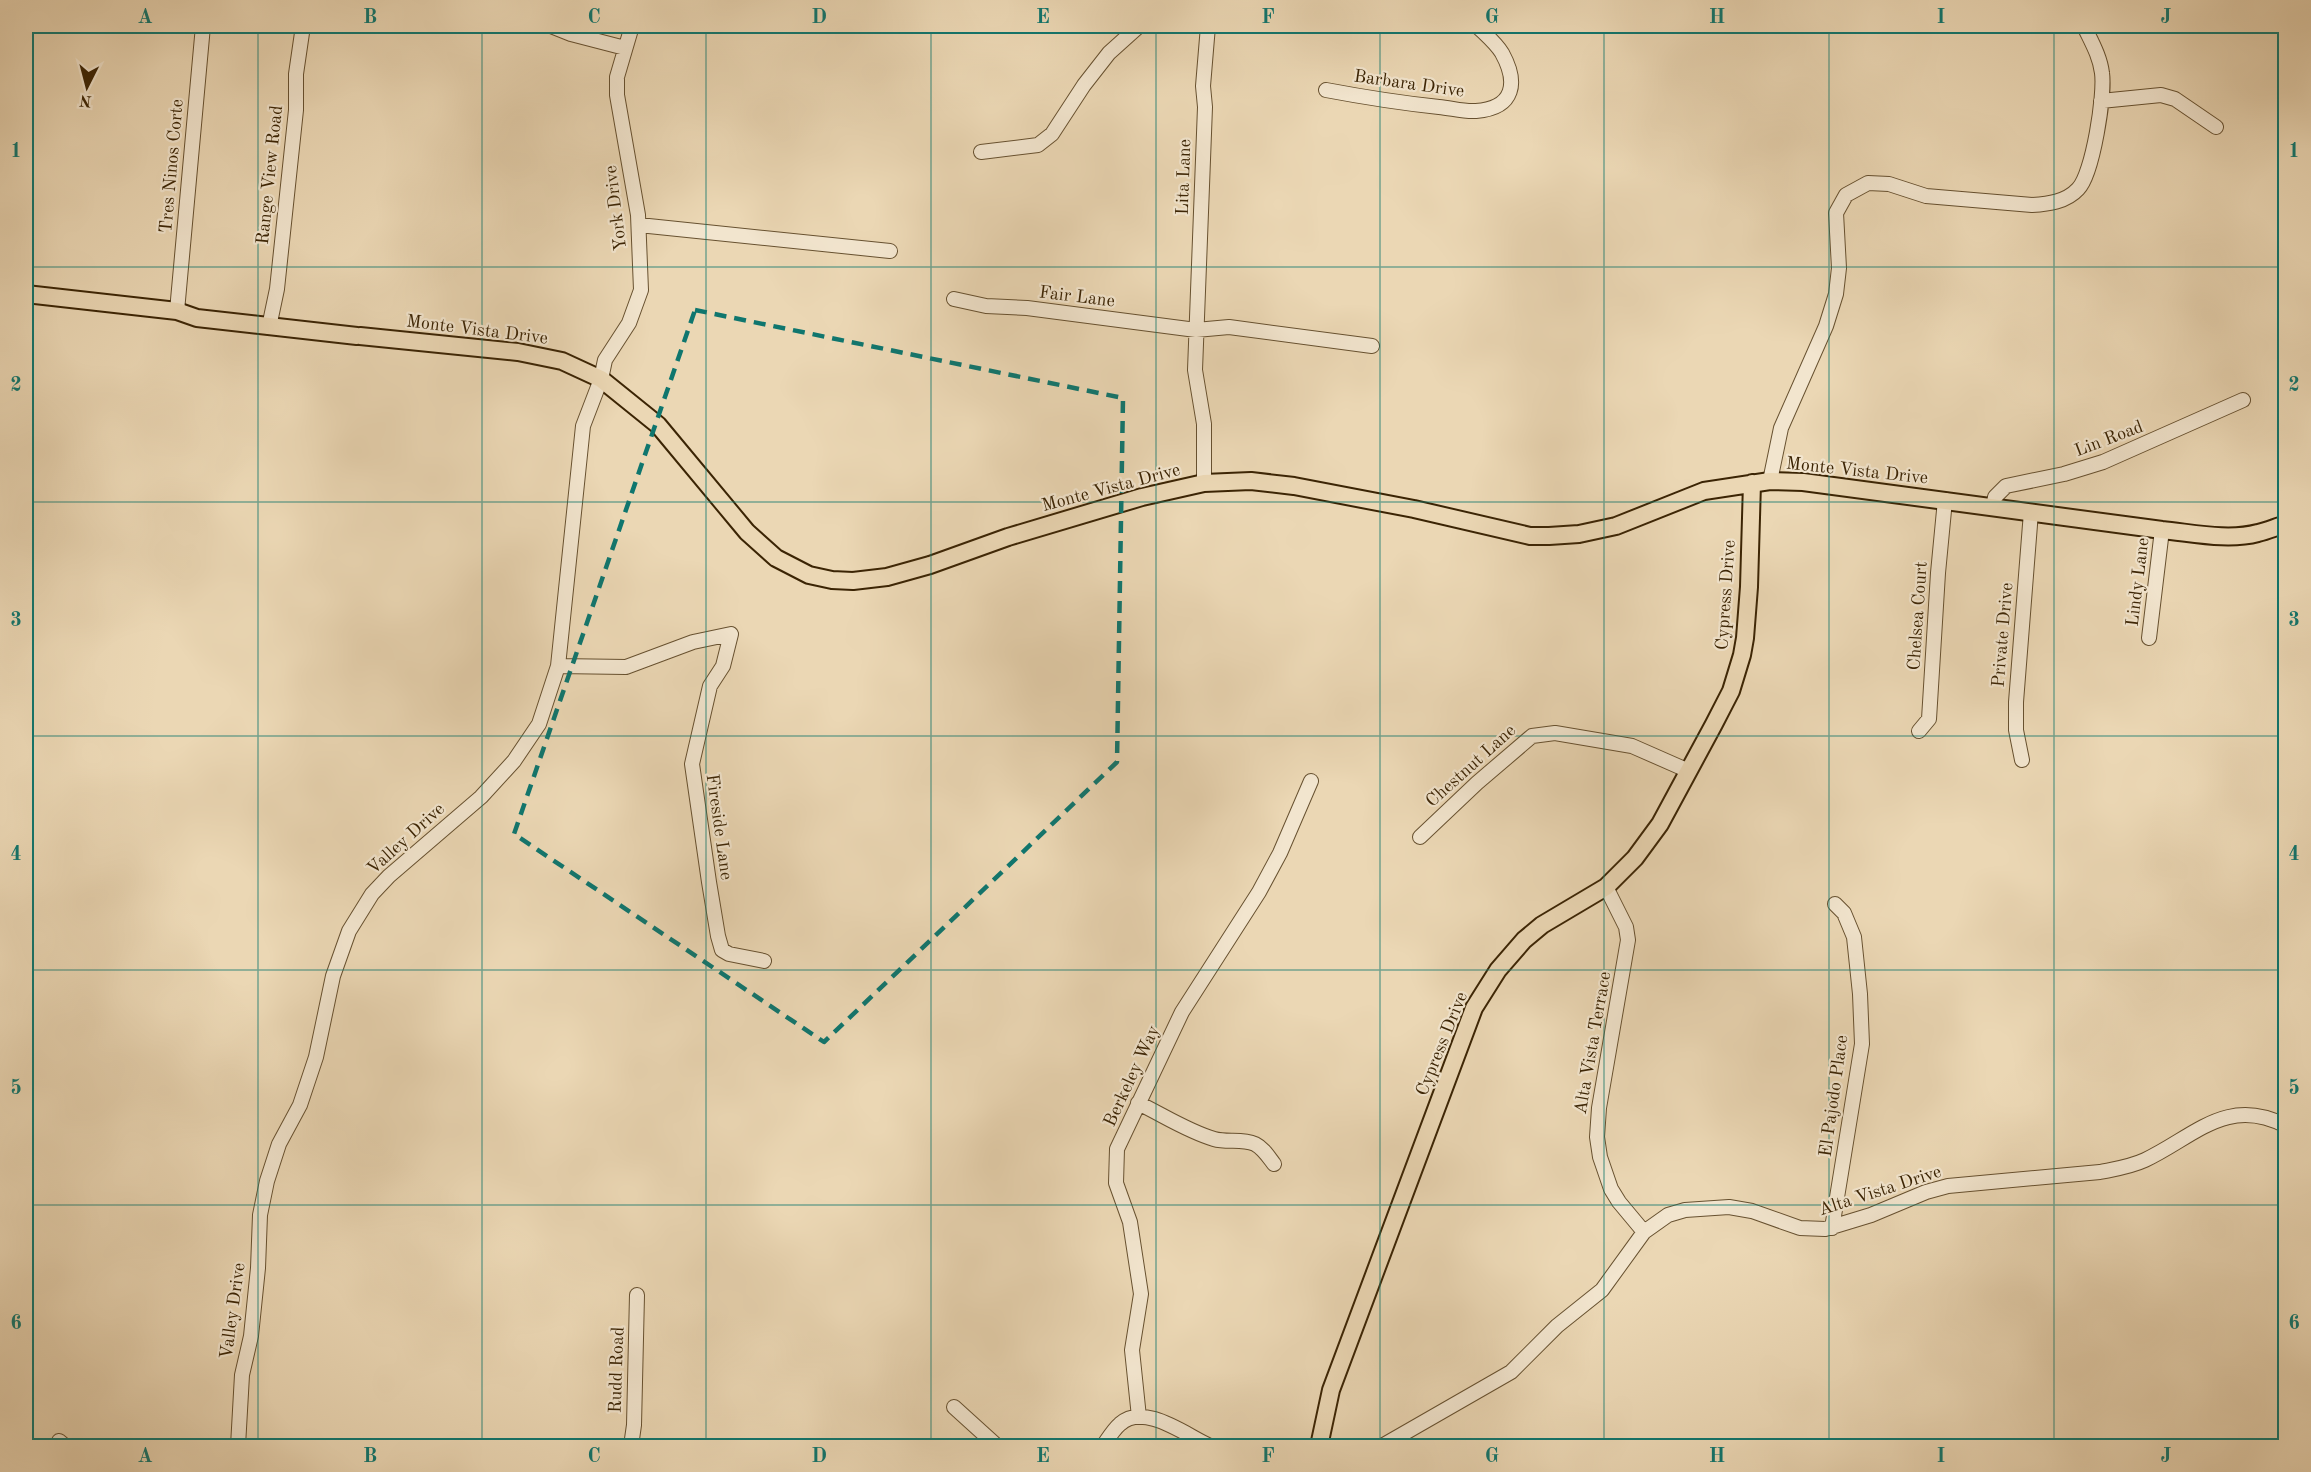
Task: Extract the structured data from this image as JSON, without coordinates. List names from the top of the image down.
{
  "streets": {
    "main road": ["Monte Vista Drive", "Cypress Drive"],
    "street": [
      "Barbara Drive",
      "Tres Ninos Corte",
      "Range View Road",
      "Lita Lane",
      "York Drive",
      "Fair Lane",
      "Lin Road",
      "Lindy Lane",
      "Chelsea Court",
      "Private Drive",
      "Chestnut Lane",
      "Fireside Lane",
      "Valley Drive",
      "Alta Vista Terrace",
      "Berkeley Way",
      "El Pajodo Place",
      "Alta Vista Drive",
      "Rudd Road"
    ]
  },
  "crossings": [
    ["Tres Ninos Corte", "Monte Vista Drive"],
    ["Range View Road", "Monte Vista Drive"],
    ["Lita Lane", "Fair Lane"],
    ["Lita Lane", "Monte Vista Drive"],
    ["York Drive", "Monte Vista Drive"],
    ["York Drive", "Valley Drive"],
    ["Monte Vista Drive", "Lin Road"],
    ["Monte Vista Drive", "Lindy Lane"],
    ["Monte Vista Drive", "Cypress Drive"],
    ["Monte Vista Drive", "Chelsea Court"],
    ["Monte Vista Drive", "Private Drive"],
    ["Monte Vista Drive", "Valley Drive"],
    ["Cypress Drive", "Chestnut Lane"],
    ["Cypress Drive", "Alta Vista Terrace"],
    ["Fireside Lane", "Valley Drive"],
    ["Alta Vista Terrace", "Alta Vista Drive"],
    ["El Pajodo Place", "Alta Vista Drive"]
  ],
  "north": "bottom",
  "grid": {
    "columns": [
      "A",
      "B",
      "C",
      "D",
      "E",
      "F",
      "G",
      "H",
      "I",
      "J"
    ],
    "rows": [
      "1",
      "2",
      "3",
      "4",
      "5",
      "6"
    ]
  }
}
